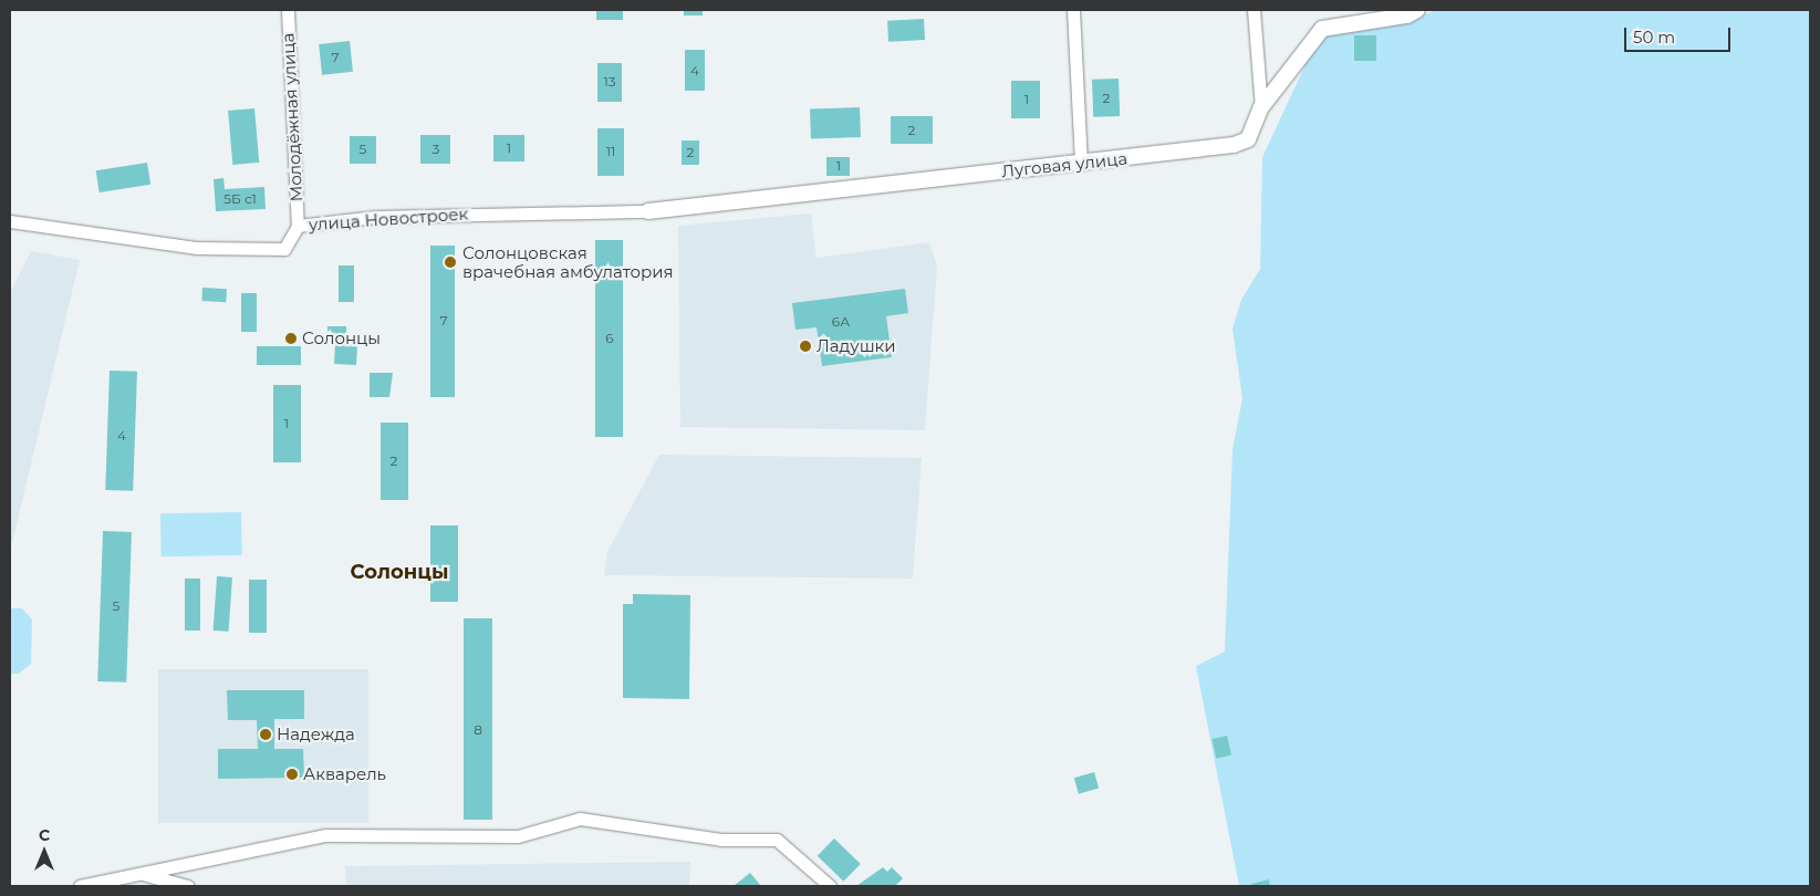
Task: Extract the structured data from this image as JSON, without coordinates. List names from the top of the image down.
{
  "streets": {
    "street": ["Молодёжная улица", "Луговая улица", "улица Новостроек"]
  },
  "crossings": [
    ["Молодёжная улица", "улица Новостроек"],
    ["Луговая улица", "улица Новостроек"]
  ],
  "districts": ["Солонцы"],
  "places": [
    "Солонцовская врачебная амбулатория",
    "Солонцы",
    "Ладушки",
    "Надежда",
    "Акварель"
  ],
  "house_numbers": [
    "7",
    "4",
    "13",
    "2",
    "1",
    "2",
    "1",
    "5",
    "3",
    "11",
    "2",
    "1",
    "5Б с1",
    "7",
    "6А",
    "6",
    "1",
    "4",
    "2",
    "5",
    "8"
  ],
  "scale_bar": "50 m",
  "north": "top"
}
